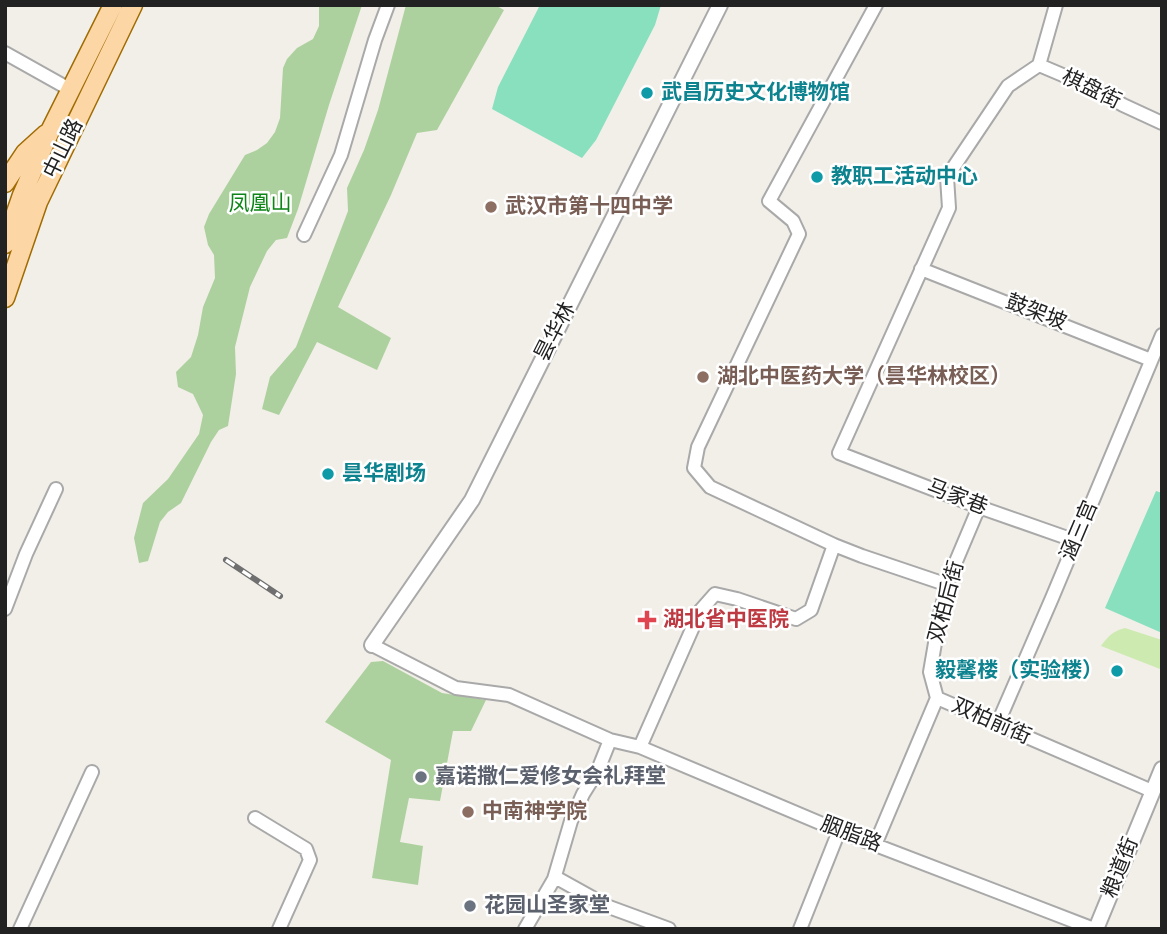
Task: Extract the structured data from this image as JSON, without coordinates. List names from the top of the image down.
{
  "streets": {
    "main road": ["中山路"],
    "street": [
      "棋盘街",
      "鼓架坡",
      "昙华林",
      "马家巷",
      "涵三宫",
      "双柏后街",
      "双柏前街",
      "胭脂路",
      "粮道街"
    ]
  },
  "crossings": [
    ["鼓架坡", "马家巷"],
    ["鼓架坡", "涵三宫"],
    ["昙华林", "胭脂路"],
    ["马家巷", "涵三宫"],
    ["马家巷", "双柏后街"],
    ["涵三宫", "双柏前街"],
    ["双柏后街", "双柏前街"],
    ["双柏前街", "胭脂路"],
    ["双柏前街", "粮道街"],
    ["胭脂路", "粮道街"]
  ],
  "parks": ["凤凰山"],
  "places": {
    "other": [
      "武昌历史文化博物馆",
      "教职工活动中心",
      "武汉市第十四中学",
      "湖北中医药大学（昙华林校区）",
      "昙华剧场",
      "毅馨楼（实验楼）",
      "嘉诺撒仁爱修女会礼拜堂",
      "中南神学院",
      "花园山圣家堂"
    ],
    "health": ["湖北省中医院"]
  }
}
